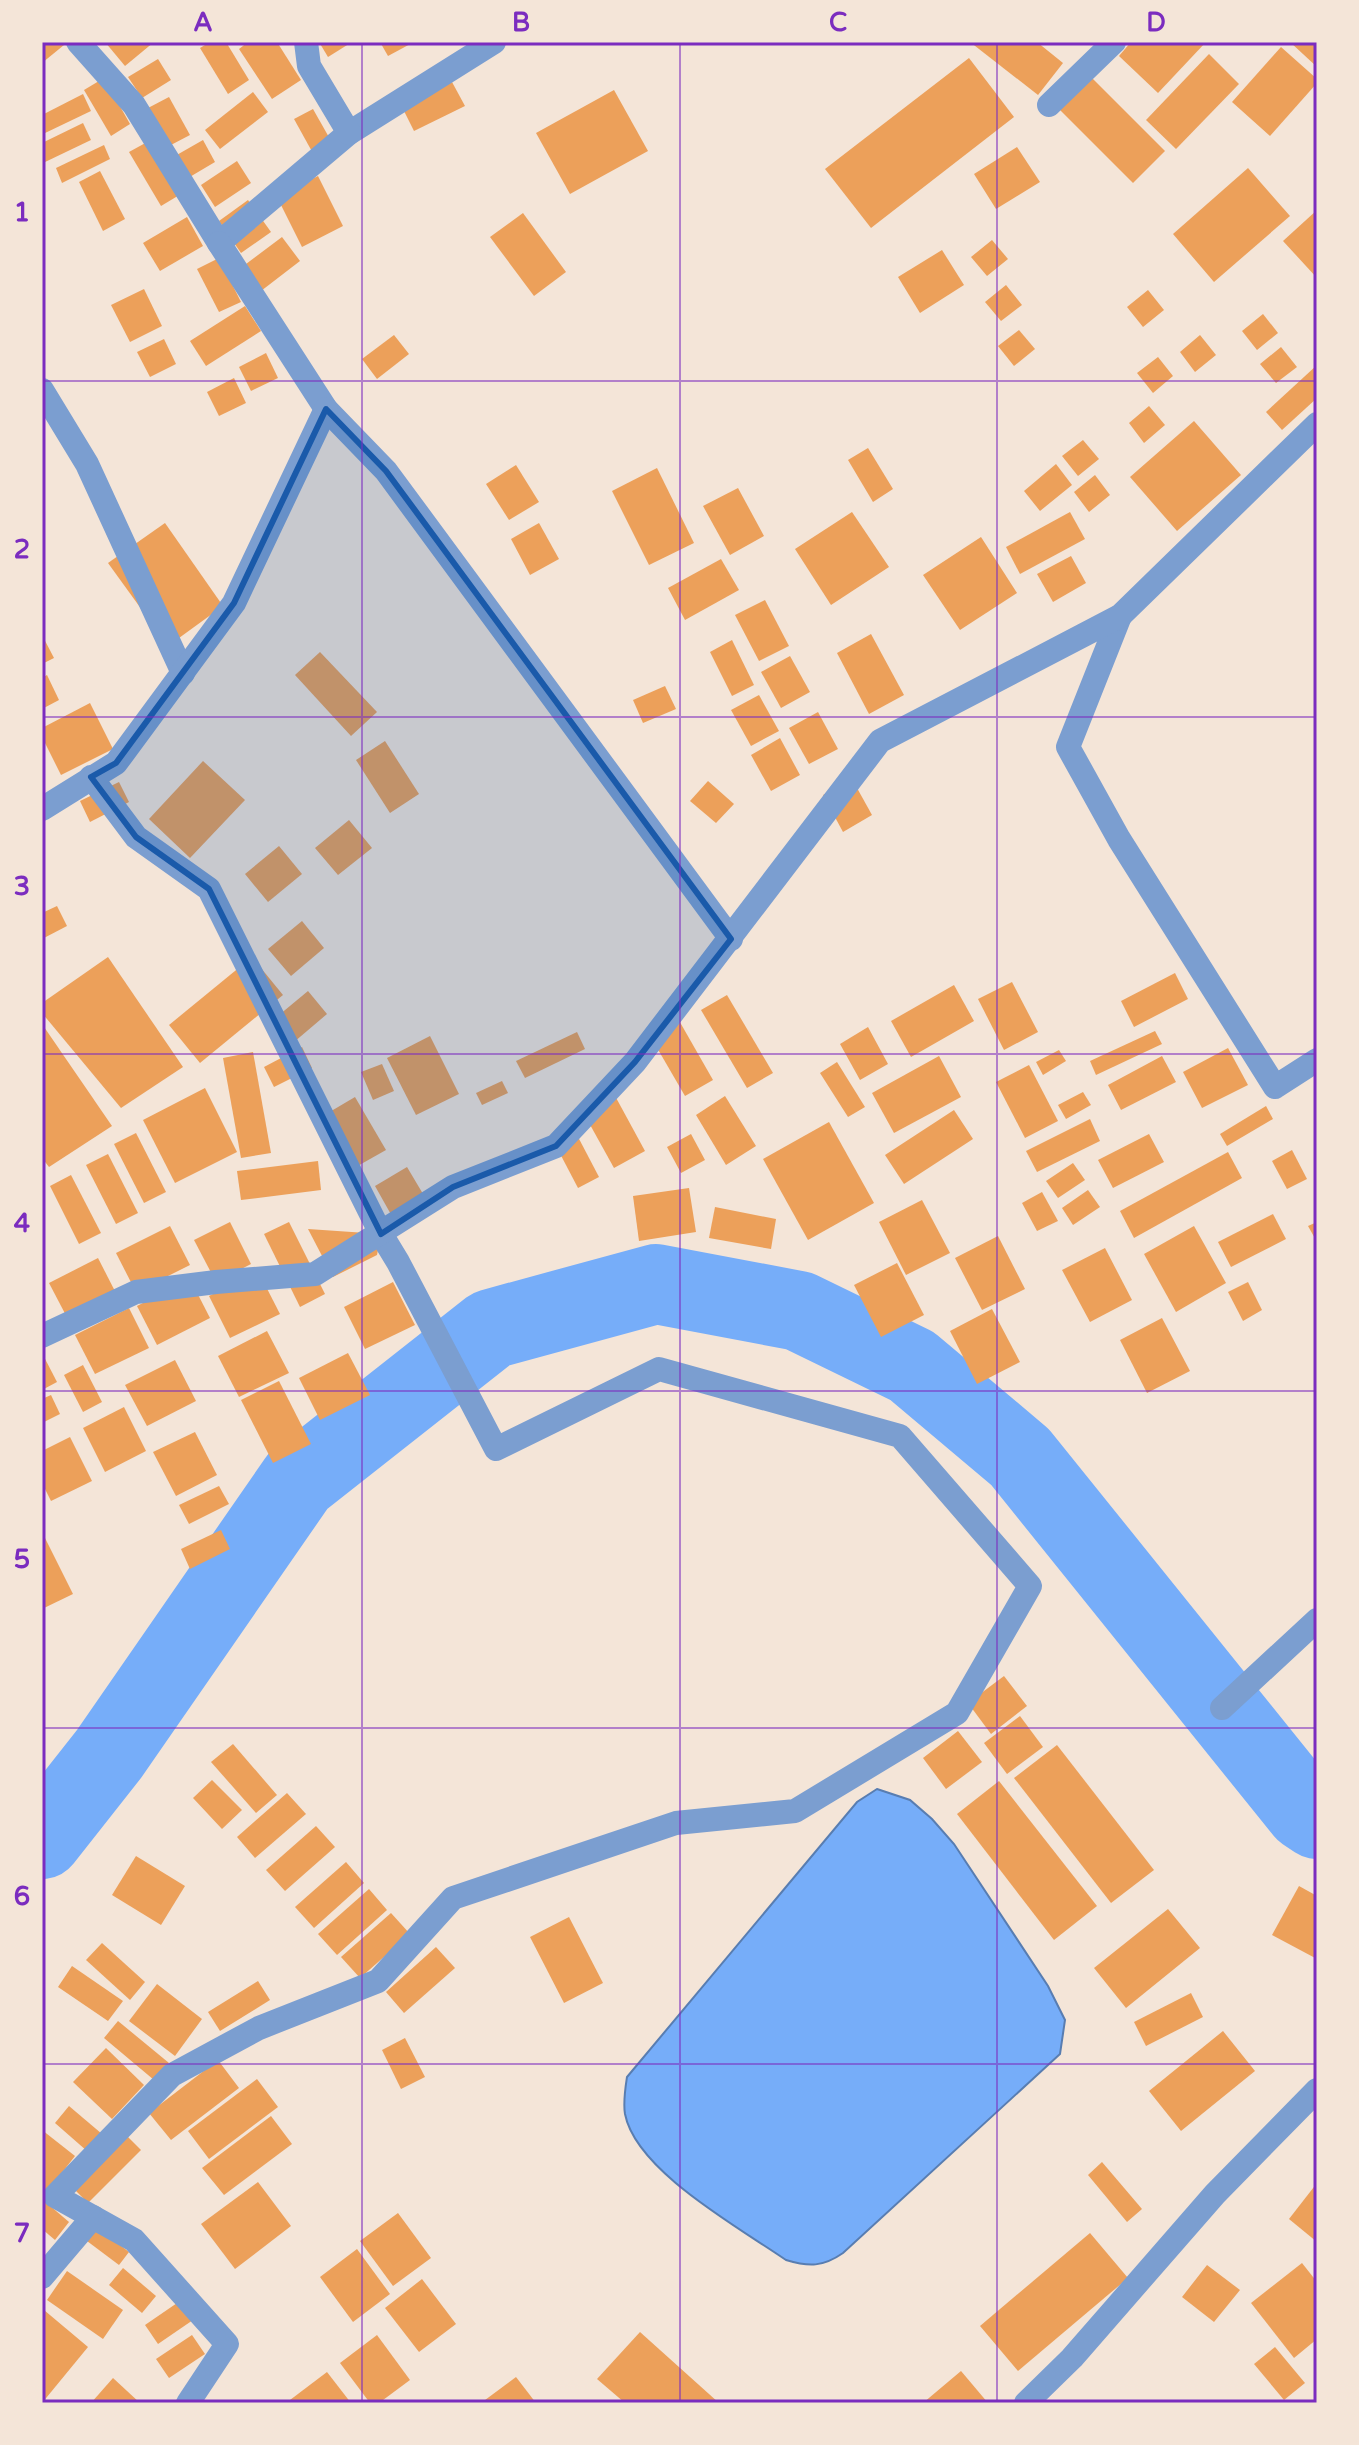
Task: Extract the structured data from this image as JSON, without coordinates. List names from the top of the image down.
{
  "grid": {
    "columns": [
      "A",
      "B",
      "C",
      "D"
    ],
    "rows": [
      "1",
      "2",
      "3",
      "4",
      "5",
      "6",
      "7"
    ]
  }
}
